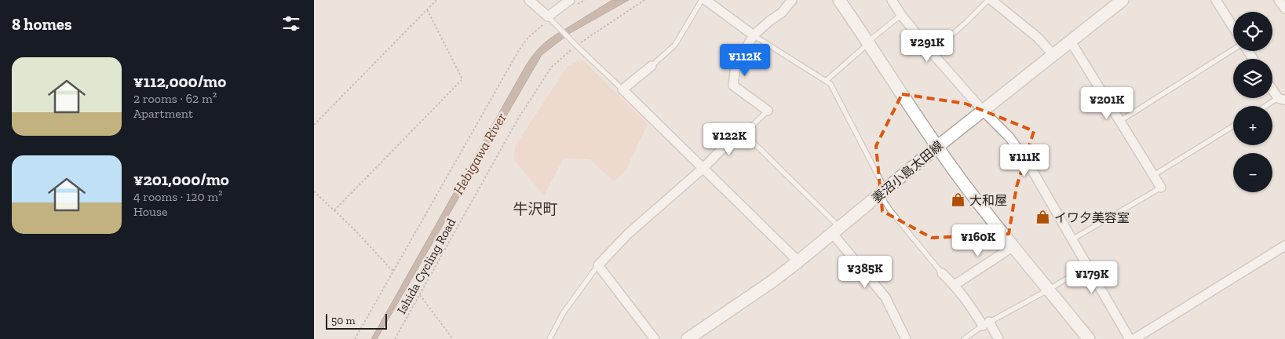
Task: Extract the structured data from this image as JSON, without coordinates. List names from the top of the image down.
{
  "streets": {
    "main road": ["妻沼小島太田線"],
    "path": ["Ishida Cycling Road"]
  },
  "districts": ["牛沢町"],
  "water": ["Hebigawa River"],
  "places": {
    "shop": ["大和屋", "イワ夕美容室"]
  },
  "scale_bar": "50 m",
  "page": {
    "heading": "8 homes",
    "map_buttons": ["+", "−"],
    "price": [
      "¥291K",
      "¥112K",
      "¥201K",
      "¥122K",
      "¥111K",
      "¥160K",
      "¥385K",
      "¥179K"
    ],
    "list": [
      {
        "name": "¥112,000/mo",
        "note": "2 rooms · 62 m² · Apartment"
      },
      {
        "name": "¥201,000/mo",
        "note": "4 rooms · 120 m² · House"
      }
    ],
    "scale": "50 m"
  }
}
